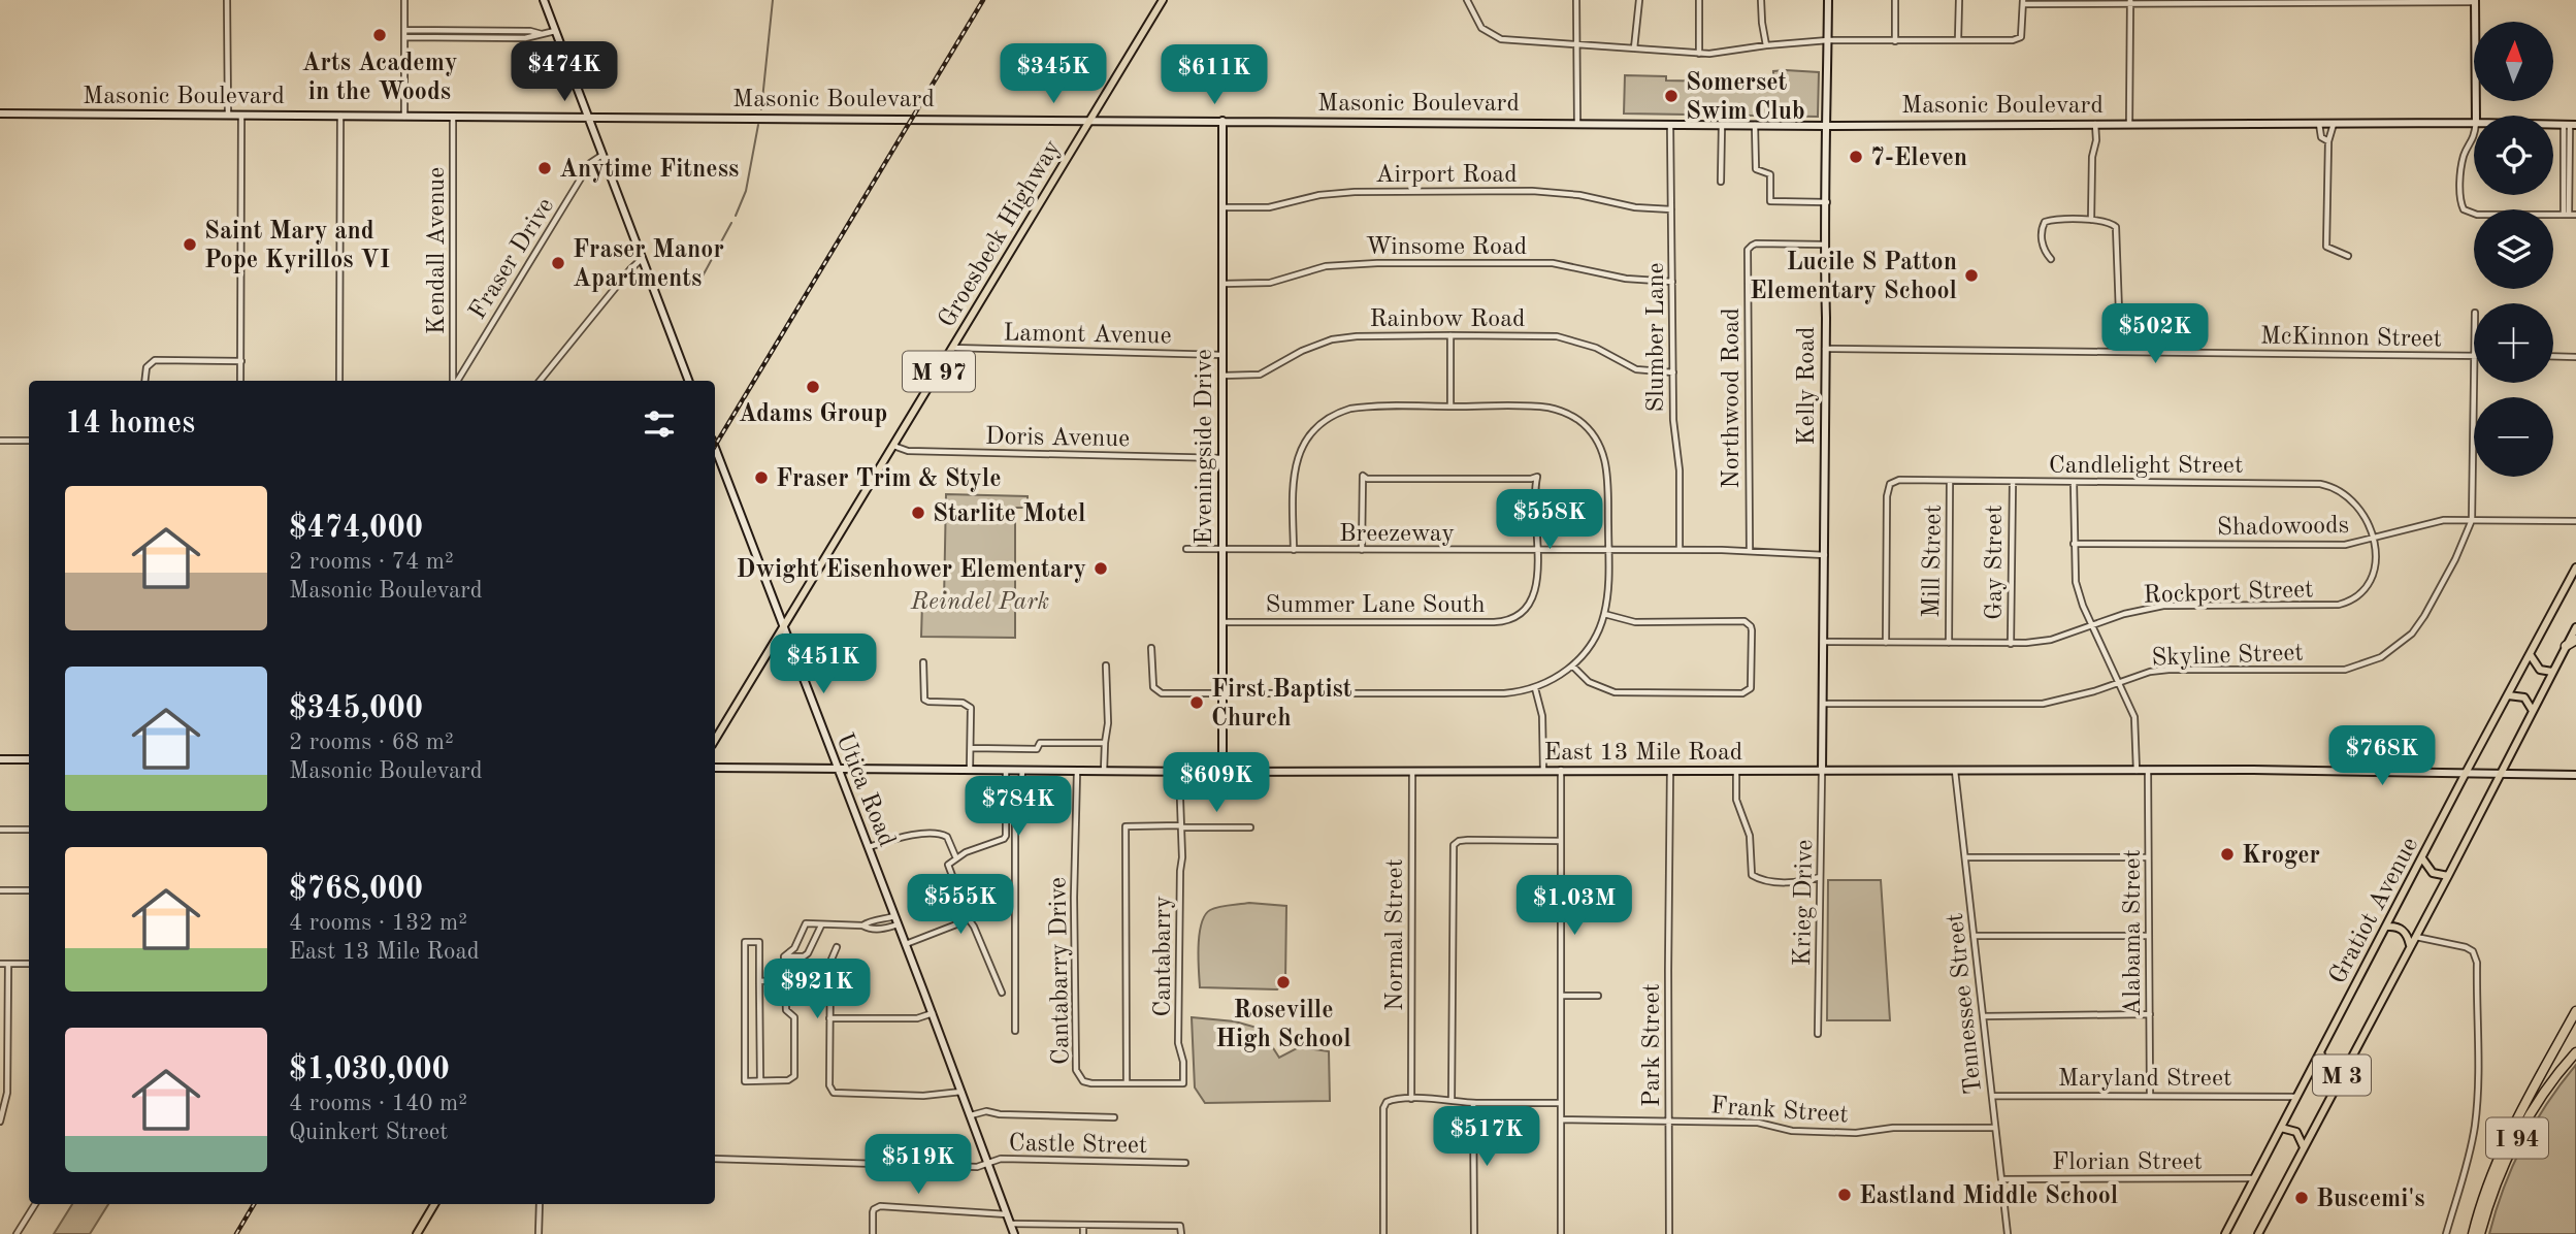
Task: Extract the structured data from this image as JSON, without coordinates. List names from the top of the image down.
{
  "streets": {
    "highway": ["I 94"],
    "main road": [
      "Groesbeck Highway",
      "M 97",
      "Gratiot Avenue",
      "M 3"
    ],
    "street": [
      "Masonic Boulevard",
      "Airport Road",
      "Winsome Road",
      "Kendall Avenue",
      "Fraser Drive",
      "Rainbow Road",
      "Lamont Avenue",
      "McKinnon Street",
      "Slumber Lane",
      "Kelly Road",
      "Northwood Road",
      "Doris Avenue",
      "Eveningside Drive",
      "Candlelight Street",
      "Shadowoods",
      "Breezeway",
      "Mill Street",
      "Gay Street",
      "Rockport Street",
      "Summer Lane South",
      "Skyline Street",
      "East 13 Mile Road",
      "Utica Road",
      "Krieg Drive",
      "Alabama Street",
      "Normal Street",
      "Cantabarry",
      "Cantabarry Drive",
      "Tennessee Street",
      "Park Street",
      "Maryland Street",
      "Frank Street",
      "Castle Street",
      "Florian Street"
    ]
  },
  "crossings": [
    ["Masonic Boulevard", "Groesbeck Highway"],
    ["Masonic Boulevard", "Kendall Avenue"],
    ["Masonic Boulevard", "Slumber Lane"],
    ["Masonic Boulevard", "Kelly Road"],
    ["Masonic Boulevard", "Eveningside Drive"],
    ["Airport Road", "Slumber Lane"],
    ["Airport Road", "Eveningside Drive"],
    ["Groesbeck Highway", "Lamont Avenue"],
    ["Groesbeck Highway", "Doris Avenue"],
    ["Groesbeck Highway", "Utica Road"],
    ["Winsome Road", "Slumber Lane"],
    ["Winsome Road", "Eveningside Drive"],
    ["Rainbow Road", "Slumber Lane"],
    ["Rainbow Road", "Eveningside Drive"],
    ["Lamont Avenue", "Eveningside Drive"],
    ["McKinnon Street", "Kelly Road"],
    ["Slumber Lane", "Breezeway"],
    ["Kelly Road", "Northwood Road"],
    ["Kelly Road", "Breezeway"],
    ["Kelly Road", "Rockport Street"],
    ["Kelly Road", "Skyline Street"],
    ["Kelly Road", "East 13 Mile Road"],
    ["Kelly Road", "Krieg Drive"],
    ["Northwood Road", "Breezeway"],
    ["Doris Avenue", "Eveningside Drive"],
    ["Eveningside Drive", "Breezeway"],
    ["Eveningside Drive", "Summer Lane South"],
    ["Eveningside Drive", "East 13 Mile Road"],
    ["Candlelight Street", "Shadowoods"],
    ["Candlelight Street", "Mill Street"],
    ["Candlelight Street", "Gay Street"],
    ["Candlelight Street", "Rockport Street"],
    ["Shadowoods", "Rockport Street"],
    ["Shadowoods", "Skyline Street"],
    ["Breezeway", "Summer Lane South"],
    ["Mill Street", "Rockport Street"],
    ["Gay Street", "Rockport Street"],
    ["East 13 Mile Road", "Utica Road"],
    ["East 13 Mile Road", "Krieg Drive"],
    ["East 13 Mile Road", "Gratiot Avenue"],
    ["East 13 Mile Road", "Alabama Street"],
    ["East 13 Mile Road", "Normal Street"],
    ["East 13 Mile Road", "Cantabarry"],
    ["East 13 Mile Road", "Cantabarry Drive"],
    ["East 13 Mile Road", "Tennessee Street"],
    ["East 13 Mile Road", "Park Street"],
    ["Utica Road", "Castle Street"],
    ["Gratiot Avenue", "Maryland Street"],
    ["Gratiot Avenue", "Florian Street"],
    ["Alabama Street", "Maryland Street"],
    ["Cantabarry", "Cantabarry Drive"],
    ["Tennessee Street", "Maryland Street"],
    ["Tennessee Street", "Frank Street"],
    ["Tennessee Street", "Florian Street"],
    ["Park Street", "Frank Street"]
  ],
  "parks": ["Reindel Park"],
  "places": [
    "Arts Academy in the Woods",
    "Somerset Swim Club",
    "7-Eleven",
    "Anytime Fitness",
    "Saint Mary and Pope Kyrillos VI",
    "Fraser Manor Apartments",
    "Lucile S Patton Elementary School",
    "Adams Group",
    "Fraser Trim & Style",
    "Starlite Motel",
    "Dwight Eisenhower Elementary",
    "First Baptist Church",
    "Kroger",
    "Roseville High School",
    "Eastland Middle School",
    "Buscemi's"
  ],
  "north": "top",
  "page": {
    "map_buttons": ["+", "−"],
    "price": [
      "$474K",
      "$345K",
      "$611K",
      "$502K",
      "$558K",
      "$451K",
      "$768K",
      "$609K",
      "$784K",
      "$555K",
      "$1.03M",
      "$921K",
      "$517K",
      "$519K"
    ],
    "heading": "14 homes",
    "list": [
      {
        "name": "$474,000",
        "note": "2 rooms · 74 m² · Masonic Boulevard"
      },
      {
        "name": "$345,000",
        "note": "2 rooms · 68 m² · Masonic Boulevard"
      },
      {
        "name": "$768,000",
        "note": "4 rooms · 132 m² · East 13 Mile Road"
      },
      {
        "name": "$1,030,000",
        "note": "4 rooms · 140 m² · Quinkert Street"
      }
    ]
  }
}
